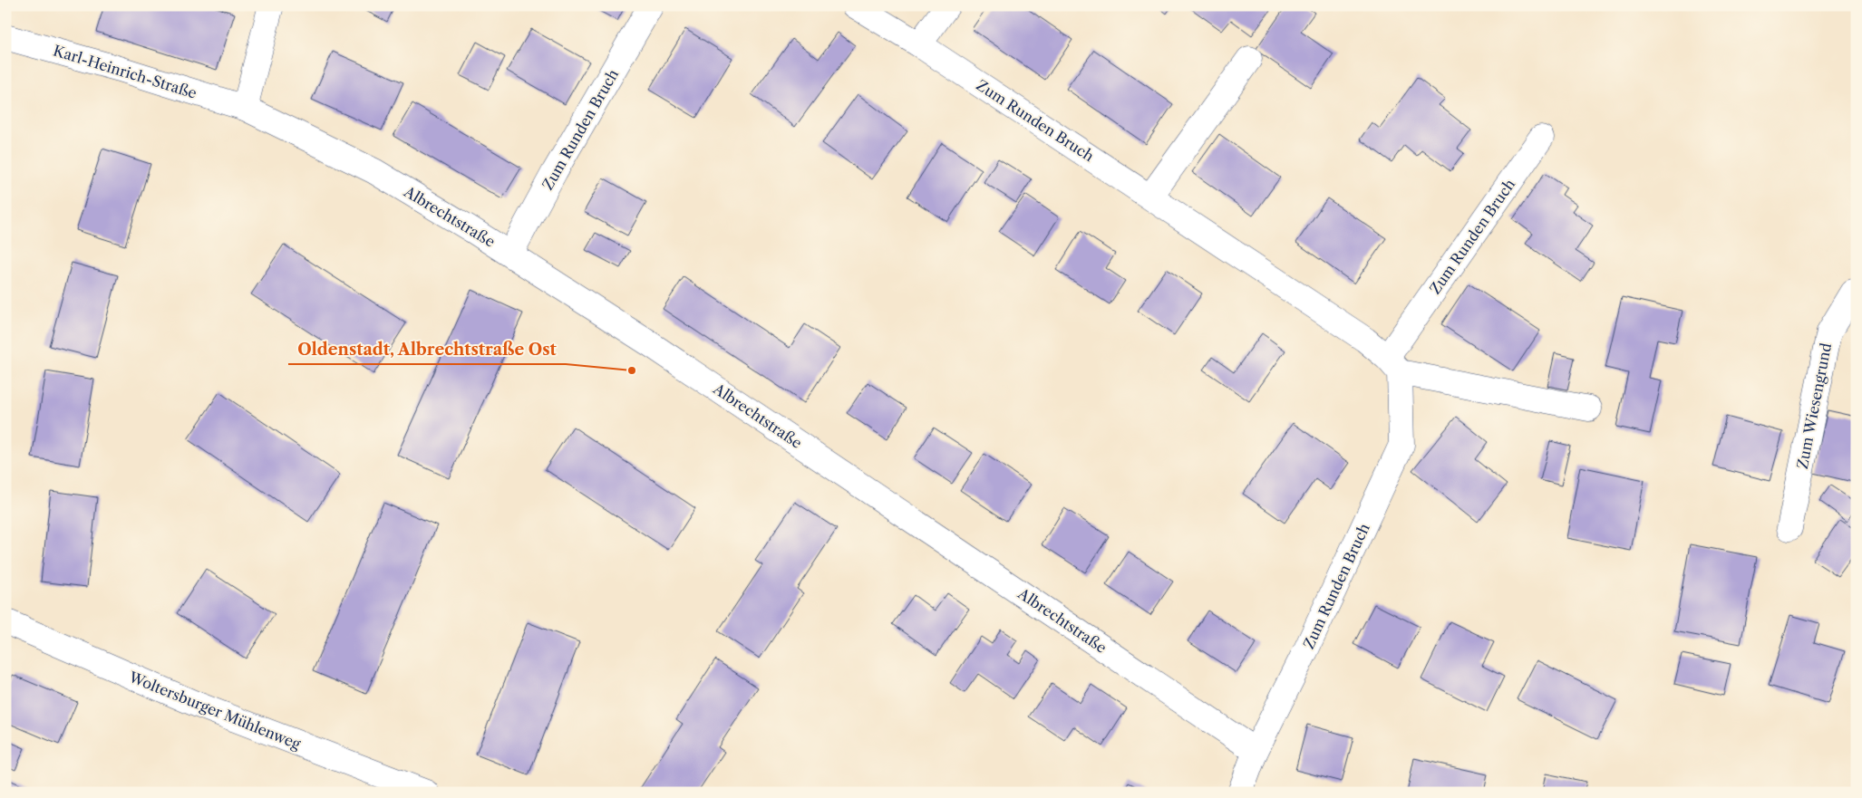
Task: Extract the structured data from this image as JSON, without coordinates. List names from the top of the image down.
{
  "streets": {
    "street": [
      "Karl-Heinrich-Straße",
      "Zum Runden Bruch",
      "Albrechtstraße",
      "Zum Wiesengrund",
      "Woltersburger Mühlenweg"
    ]
  },
  "crossings": [
    ["Karl-Heinrich-Straße", "Albrechtstraße"],
    ["Zum Runden Bruch", "Albrechtstraße"]
  ],
  "places": ["Oldenstadt, Albrechtstraße Ost"]
}
